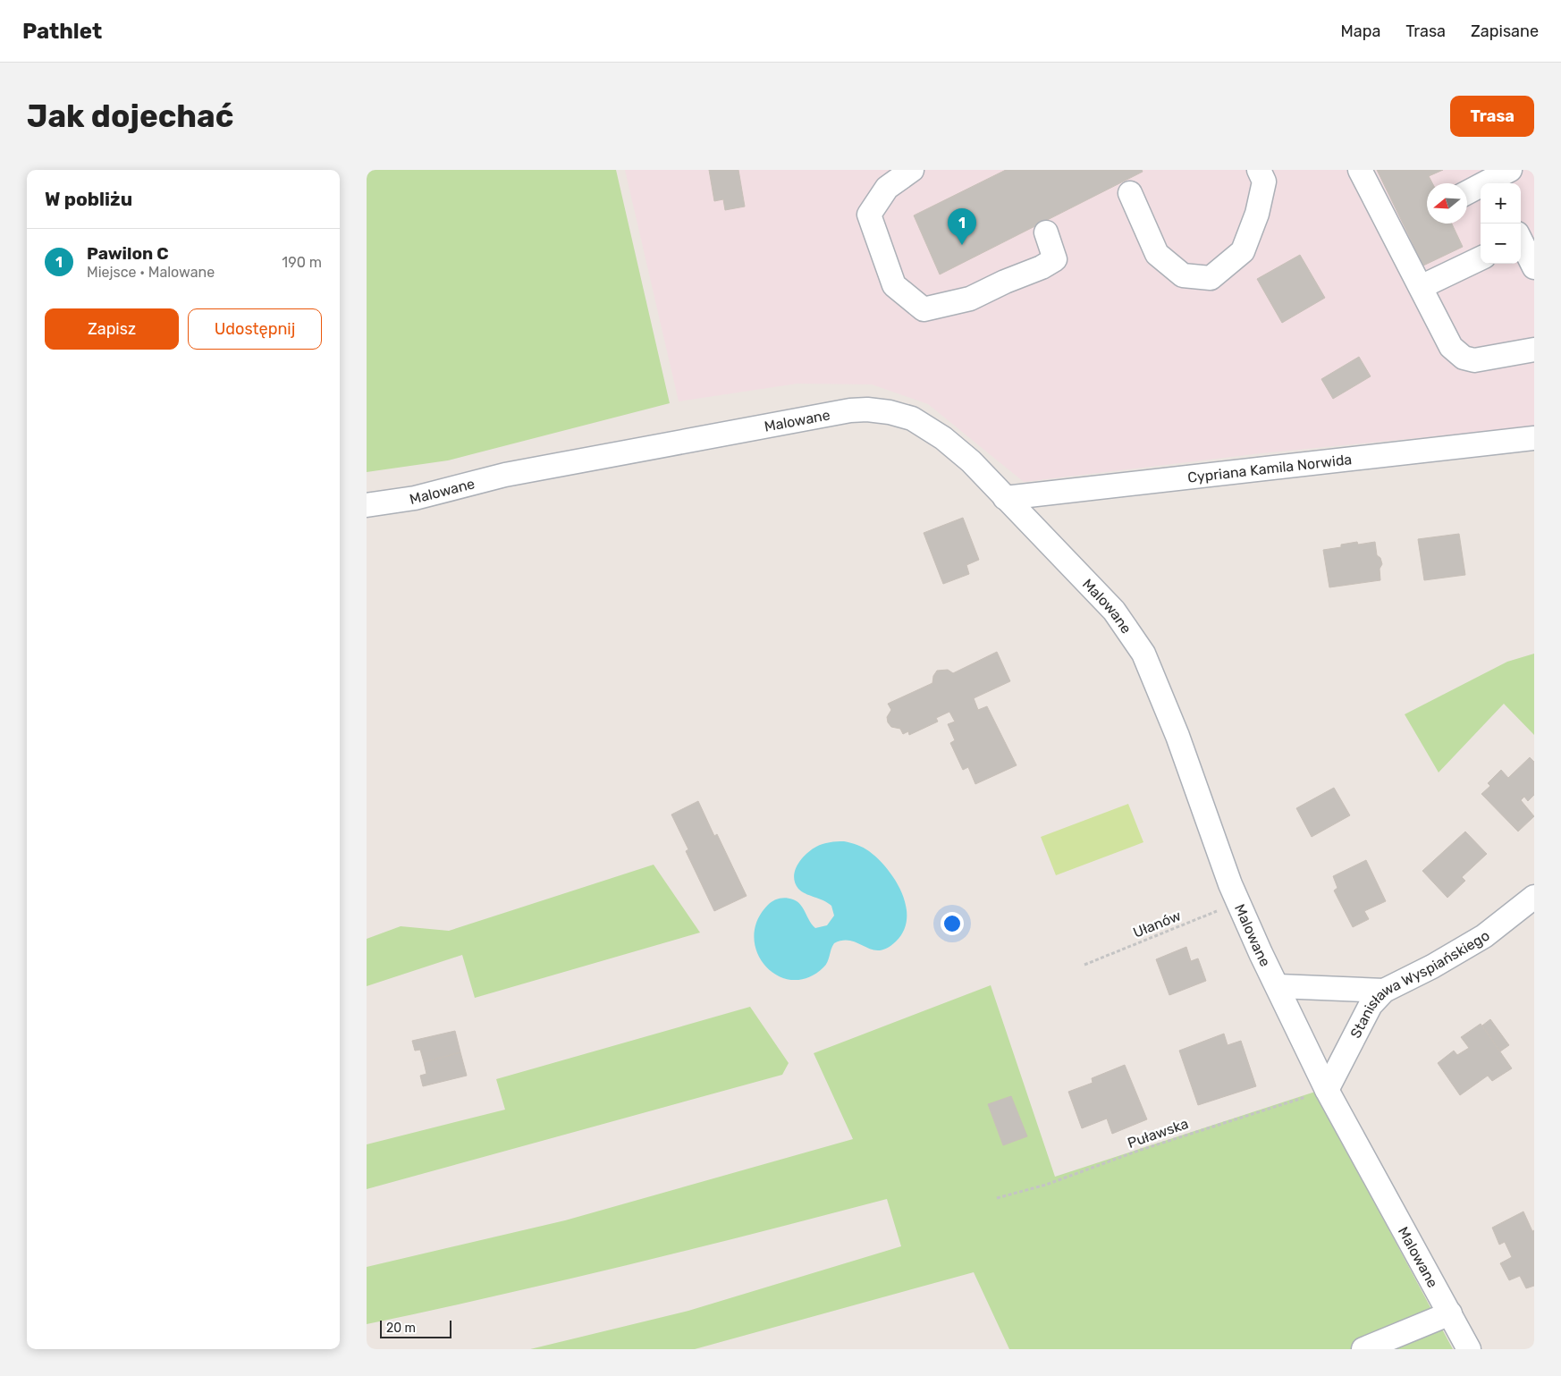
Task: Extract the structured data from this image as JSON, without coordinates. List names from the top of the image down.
{
  "streets": {
    "street": ["Malowane", "Cypriana Kamila Norwida", "Stanisława Wyspiańskiego"],
    "path": ["Ułanów", "Puławska"]
  },
  "crossings": [
    ["Malowane", "Cypriana Kamila Norwida"],
    ["Malowane", "Ułanów"],
    ["Malowane", "Stanisława Wyspiańskiego"],
    ["Malowane", "Puławska"],
    ["Stanisława Wyspiańskiego", "Puławska"]
  ],
  "scale_bar": "20 m",
  "north": "left",
  "page": {
    "header": "Pathlet",
    "nav": ["Mapa", "Trasa", "Zapisane"],
    "buttons": [
      "Trasa",
      ["Zapisz", "Udostępnij"]
    ],
    "title": "Jak dojechać",
    "heading": "W pobliżu",
    "map_buttons": ["+", "−"],
    "pins": "1",
    "list": [
      {
        "mark": "1",
        "name": "Pawilon C",
        "note": "Miejsce · Malowane",
        "value": "190 m"
      }
    ],
    "scale": "20 m"
  }
}
